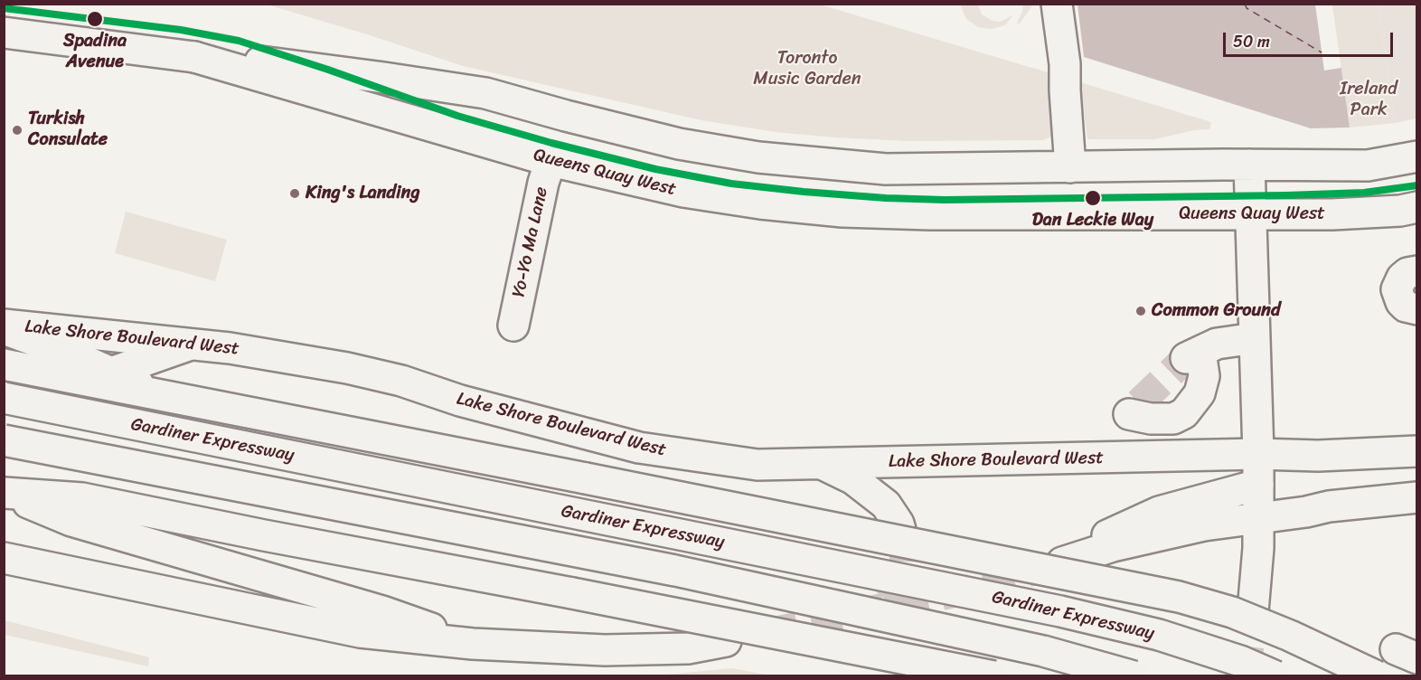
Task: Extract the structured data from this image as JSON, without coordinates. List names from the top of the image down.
{
  "streets": {
    "main road": [
      "Queens Quay West",
      "Yo-Yo Ma Lane",
      "Lake Shore Boulevard West",
      "Gardiner Expressway"
    ]
  },
  "crossings": [
    ["Queens Quay West", "Yo-Yo Ma Lane"]
  ],
  "parks": ["Toronto Music Garden", "Ireland Park"],
  "places": [
    "Spadina Avenue",
    "Turkish Consulate",
    "King's Landing",
    "Dan Leckie Way",
    "Common Ground"
  ],
  "scale_bar": "50 m"
}
